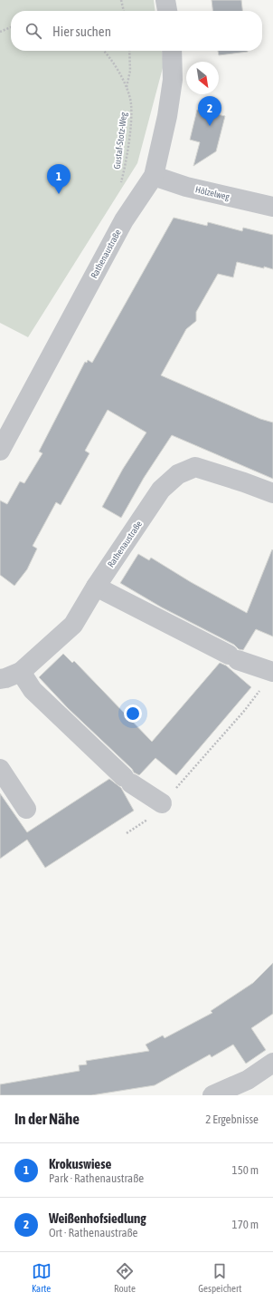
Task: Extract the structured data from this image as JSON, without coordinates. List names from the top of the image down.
{
  "streets": {
    "street": ["Hölzelweg", "Rathenaustraße"],
    "path": ["Gustaf-Stotz-Weg"]
  },
  "crossings": [
    ["Hölzelweg", "Rathenaustraße"]
  ],
  "north": "bottom right",
  "page": {
    "search": "Hier suchen",
    "pins": ["2", "1"],
    "heading": ["In der Nähe", "2 Ergebnisse"],
    "list": [
      {
        "mark": "1",
        "name": "Krokuswiese",
        "note": "Park · Rathenaustraße",
        "value": "150 m"
      },
      {
        "mark": "2",
        "name": "Weißenhofsiedlung",
        "note": "Ort · Rathenaustraße",
        "value": "170 m"
      }
    ],
    "nav": ["Karte", "Route", "Gespeichert"]
  }
}
